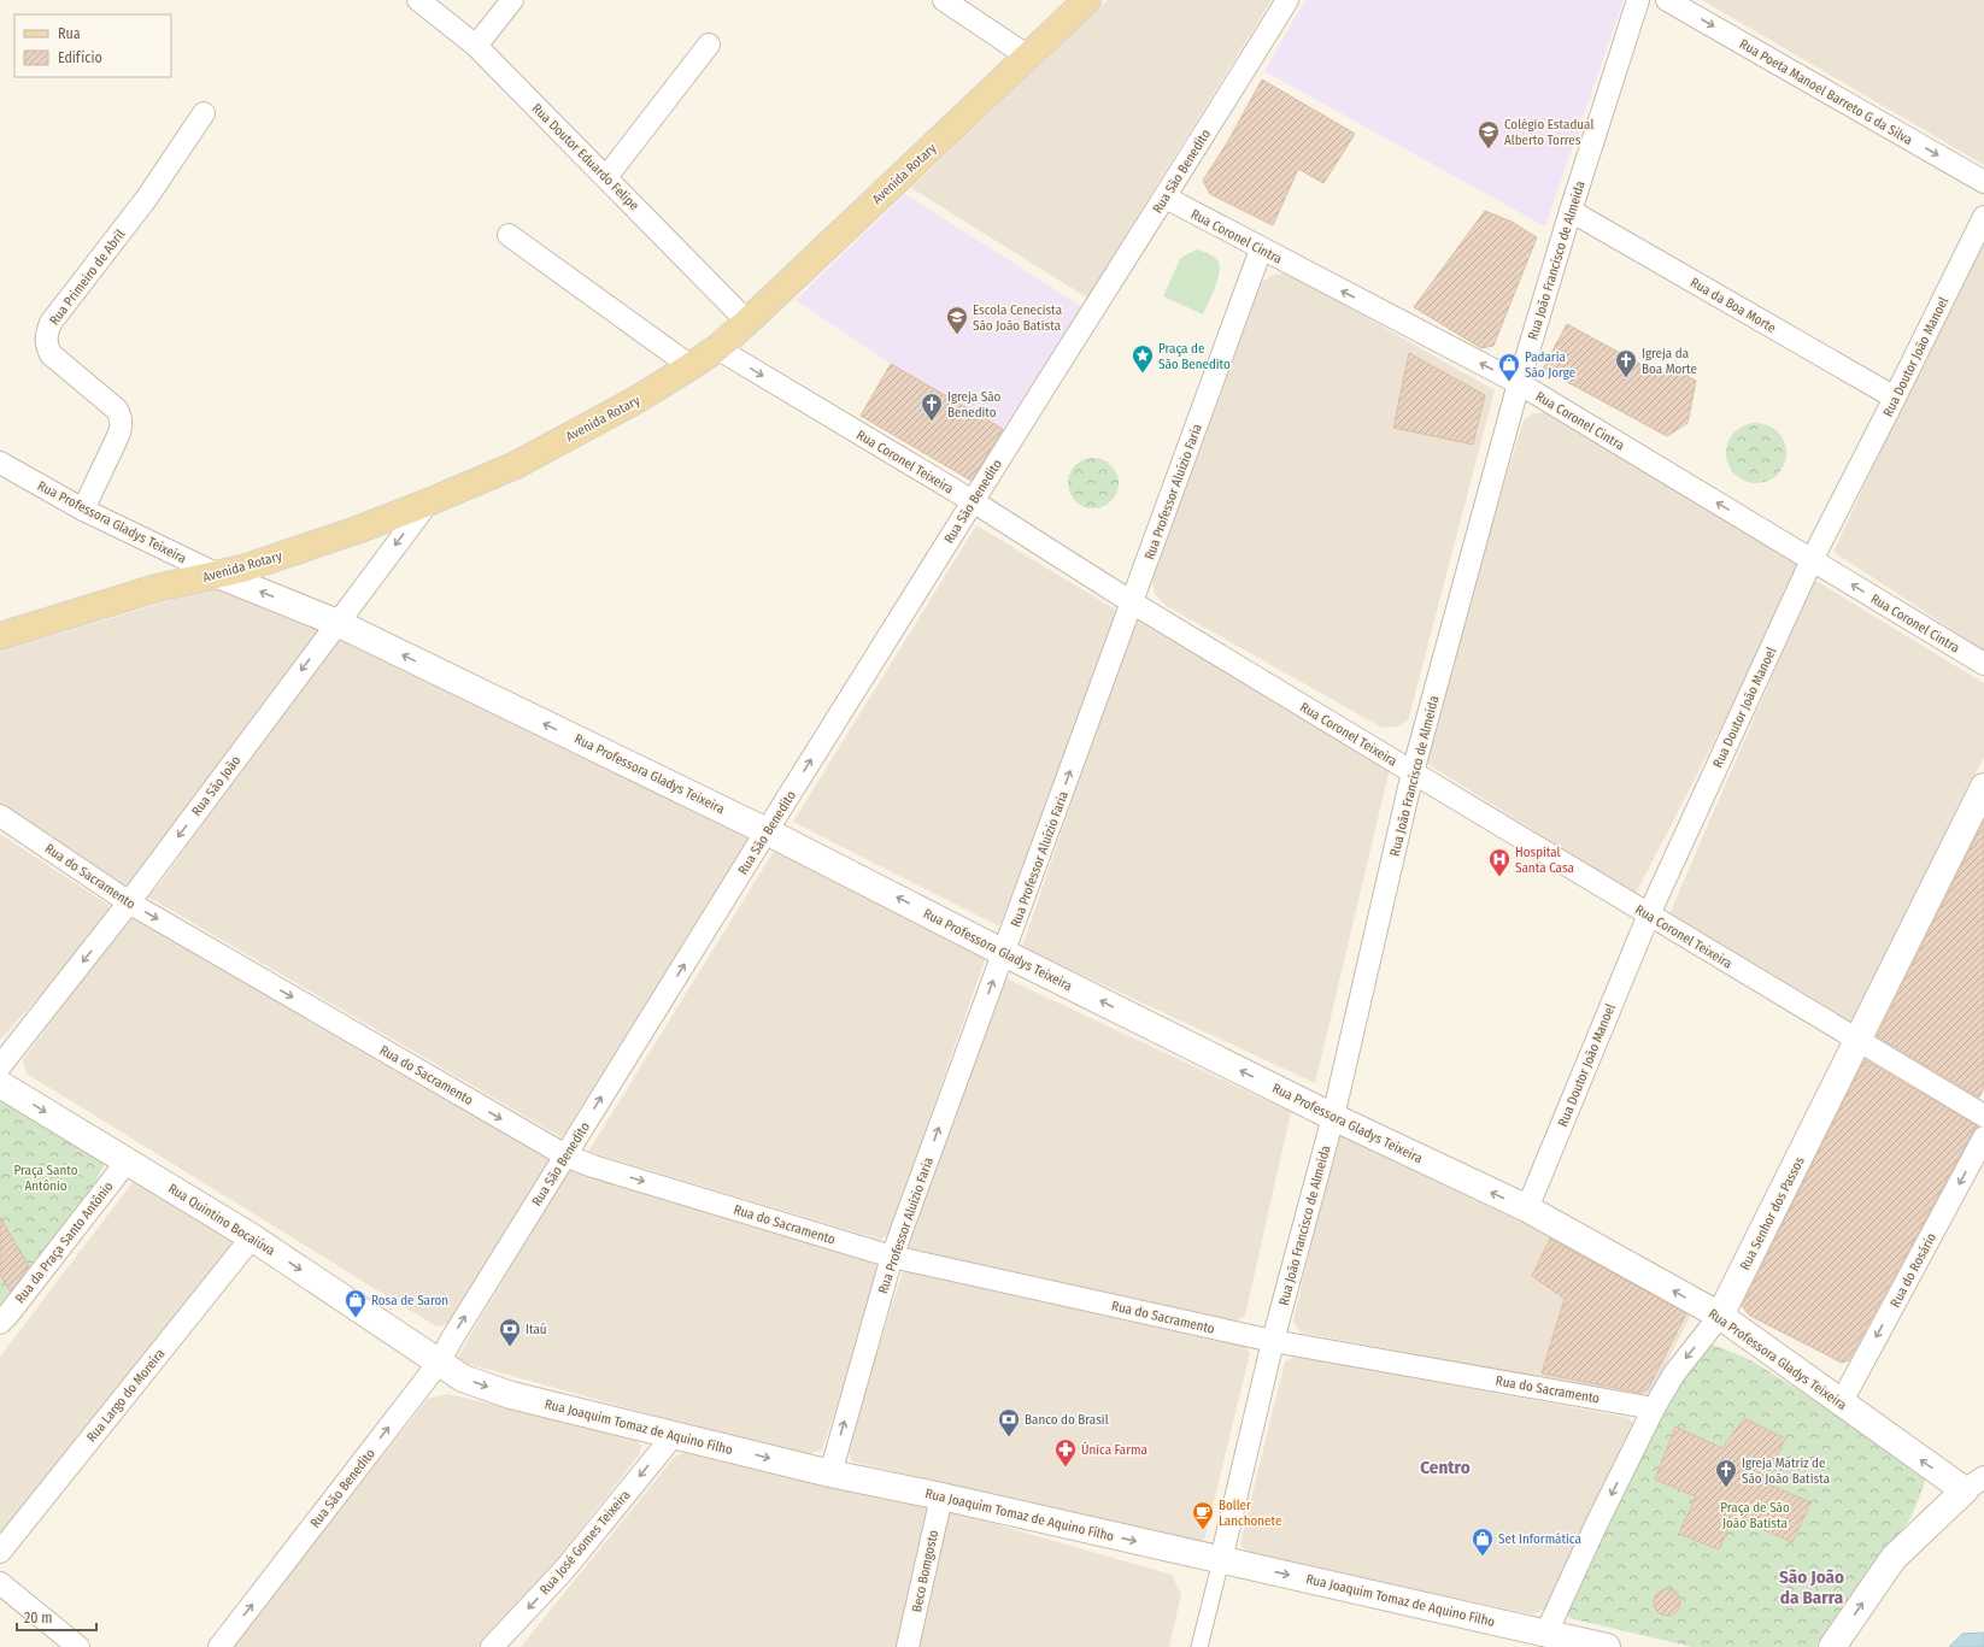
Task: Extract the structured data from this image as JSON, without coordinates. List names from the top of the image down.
{
  "streets": {
    "main road": [
      "Avenida Rotary",
      "Rua Professora Gladys Teixeira",
      "Rua Senhor dos Passos",
      "Rua Quintino Bocaiúva",
      "Rua Joaquim Tomaz de Aquino Filho"
    ],
    "street": [
      "Rua Poeta Manoel Barreto G da Silva",
      "Rua Doutor Eduardo Felipe",
      "Rua São Benedito",
      "Rua Coronel Cintra",
      "Rua João Francisco de Almeida",
      "Rua Primeiro de Abril",
      "Rua da Boa Morte",
      "Rua Doutor João Manoel",
      "Rua Coronel Teixeira",
      "Rua Professor Aluízio Faria",
      "Rua São João",
      "Rua do Sacramento",
      "Rua da Praça Santo Antônio",
      "Rua do Rosário",
      "Rua Largo do Moreira",
      "Rua José Gomes Teixeira",
      "Beco Bomgosto"
    ]
  },
  "crossings": [
    ["Rua Doutor Eduardo Felipe", "Avenida Rotary"],
    ["Rua São Benedito", "Rua Coronel Cintra"],
    ["Rua São Benedito", "Rua Coronel Teixeira"],
    ["Rua São Benedito", "Rua Professora Gladys Teixeira"],
    ["Rua São Benedito", "Rua do Sacramento"],
    ["Rua São Benedito", "Rua Quintino Bocaiúva"],
    ["Rua São Benedito", "Rua Joaquim Tomaz de Aquino Filho"],
    ["Avenida Rotary", "Rua Coronel Teixeira"],
    ["Avenida Rotary", "Rua Professora Gladys Teixeira"],
    ["Avenida Rotary", "Rua São João"],
    ["Rua Coronel Cintra", "Rua João Francisco de Almeida"],
    ["Rua Coronel Cintra", "Rua Doutor João Manoel"],
    ["Rua Coronel Cintra", "Rua Professor Aluízio Faria"],
    ["Rua João Francisco de Almeida", "Rua da Boa Morte"],
    ["Rua João Francisco de Almeida", "Rua Coronel Teixeira"],
    ["Rua João Francisco de Almeida", "Rua Professora Gladys Teixeira"],
    ["Rua João Francisco de Almeida", "Rua do Sacramento"],
    ["Rua João Francisco de Almeida", "Rua Joaquim Tomaz de Aquino Filho"],
    ["Rua Primeiro de Abril", "Rua Professora Gladys Teixeira"],
    ["Rua da Boa Morte", "Rua Doutor João Manoel"],
    ["Rua Doutor João Manoel", "Rua Coronel Teixeira"],
    ["Rua Doutor João Manoel", "Rua Professora Gladys Teixeira"],
    ["Rua Coronel Teixeira", "Rua Professor Aluízio Faria"],
    ["Rua Coronel Teixeira", "Rua Senhor dos Passos"],
    ["Rua Professor Aluízio Faria", "Rua Professora Gladys Teixeira"],
    ["Rua Professor Aluízio Faria", "Rua do Sacramento"],
    ["Rua Professor Aluízio Faria", "Rua Joaquim Tomaz de Aquino Filho"],
    ["Rua Professora Gladys Teixeira", "Rua São João"],
    ["Rua Professora Gladys Teixeira", "Rua Senhor dos Passos"],
    ["Rua Professora Gladys Teixeira", "Rua do Rosário"],
    ["Rua São João", "Rua do Sacramento"],
    ["Rua do Sacramento", "Rua Senhor dos Passos"],
    ["Rua Senhor dos Passos", "Rua Joaquim Tomaz de Aquino Filho"],
    ["Rua Quintino Bocaiúva", "Rua da Praça Santo Antônio"],
    ["Rua Quintino Bocaiúva", "Rua Largo do Moreira"],
    ["Rua Quintino Bocaiúva", "Rua Joaquim Tomaz de Aquino Filho"],
    ["Rua Joaquim Tomaz de Aquino Filho", "Rua José Gomes Teixeira"],
    ["Rua Joaquim Tomaz de Aquino Filho", "Beco Bomgosto"]
  ],
  "one_way": [
    "Rua Poeta Manoel Barreto G da Silva",
    "Rua São Benedito",
    "Rua Coronel Cintra",
    "Rua Professor Aluízio Faria",
    "Rua Professora Gladys Teixeira",
    "Rua São João",
    "Rua do Sacramento",
    "Rua Senhor dos Passos",
    "Rua Quintino Bocaiúva",
    "Rua do Rosário",
    "Rua Joaquim Tomaz de Aquino Filho",
    "Rua José Gomes Teixeira"
  ],
  "districts": ["Centro", "São João da Barra"],
  "parks": ["Praça Santo Antônio", "Praça de São João Batista"],
  "places": {
    "school or university": ["Colégio Estadual Alberto Torres", "Escola Cenecista São João Batista"],
    "place": ["Praça de São Benedito"],
    "church": ["Igreja da Boa Morte", "Igreja São Benedito", "Igreja Matriz de São João Batista"],
    "shop": ["Padaria São Jorge", "Rosa de Saron", "Set Informática"],
    "hospital": ["Hospital Santa Casa"],
    "bank": ["Itaú", "Banco do Brasil"],
    "pharmacy": ["Única Farma"],
    "cafe": ["Boller Lanchonete"]
  },
  "legend": ["Rua", "Edifício"],
  "scale_bar": "20 m"
}
